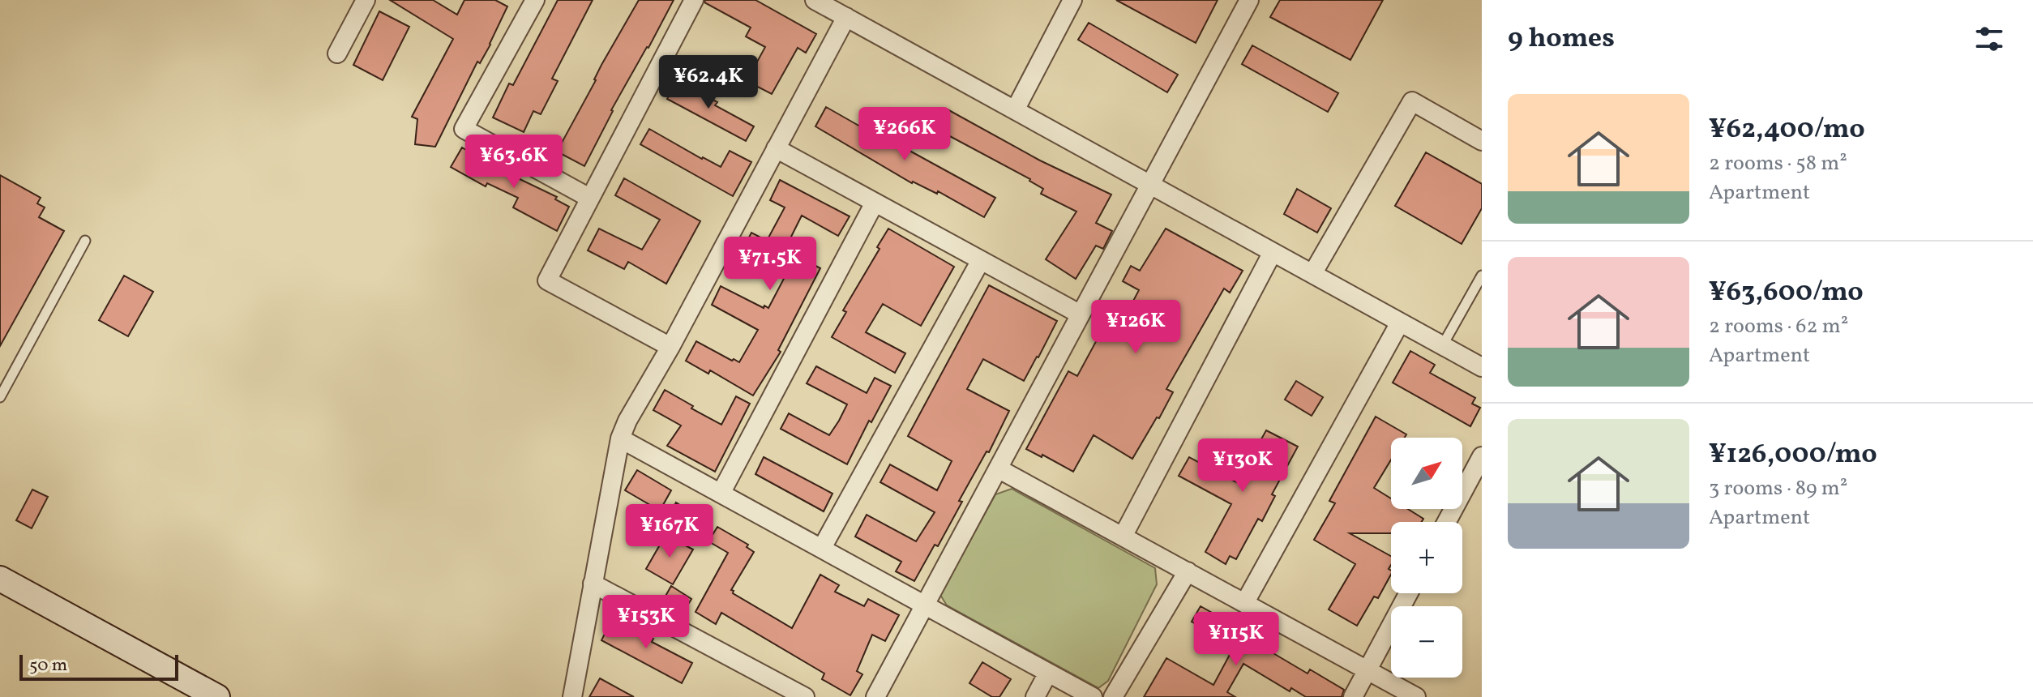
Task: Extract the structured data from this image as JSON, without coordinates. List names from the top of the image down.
{
  "scale_bar": "50 m",
  "north": "top right",
  "page": {
    "heading": "9 homes",
    "price": [
      "¥62.4K",
      "¥266K",
      "¥63.6K",
      "¥71.5K",
      "¥126K",
      "¥130K",
      "¥167K",
      "¥153K",
      "¥115K"
    ],
    "list": [
      {
        "name": "¥62,400/mo",
        "note": "2 rooms · 58 m² · Apartment"
      },
      {
        "name": "¥63,600/mo",
        "note": "2 rooms · 62 m² · Apartment"
      },
      {
        "name": "¥126,000/mo",
        "note": "3 rooms · 89 m² · Apartment"
      }
    ],
    "map_buttons": ["+", "−"],
    "scale": "50 m"
  }
}
